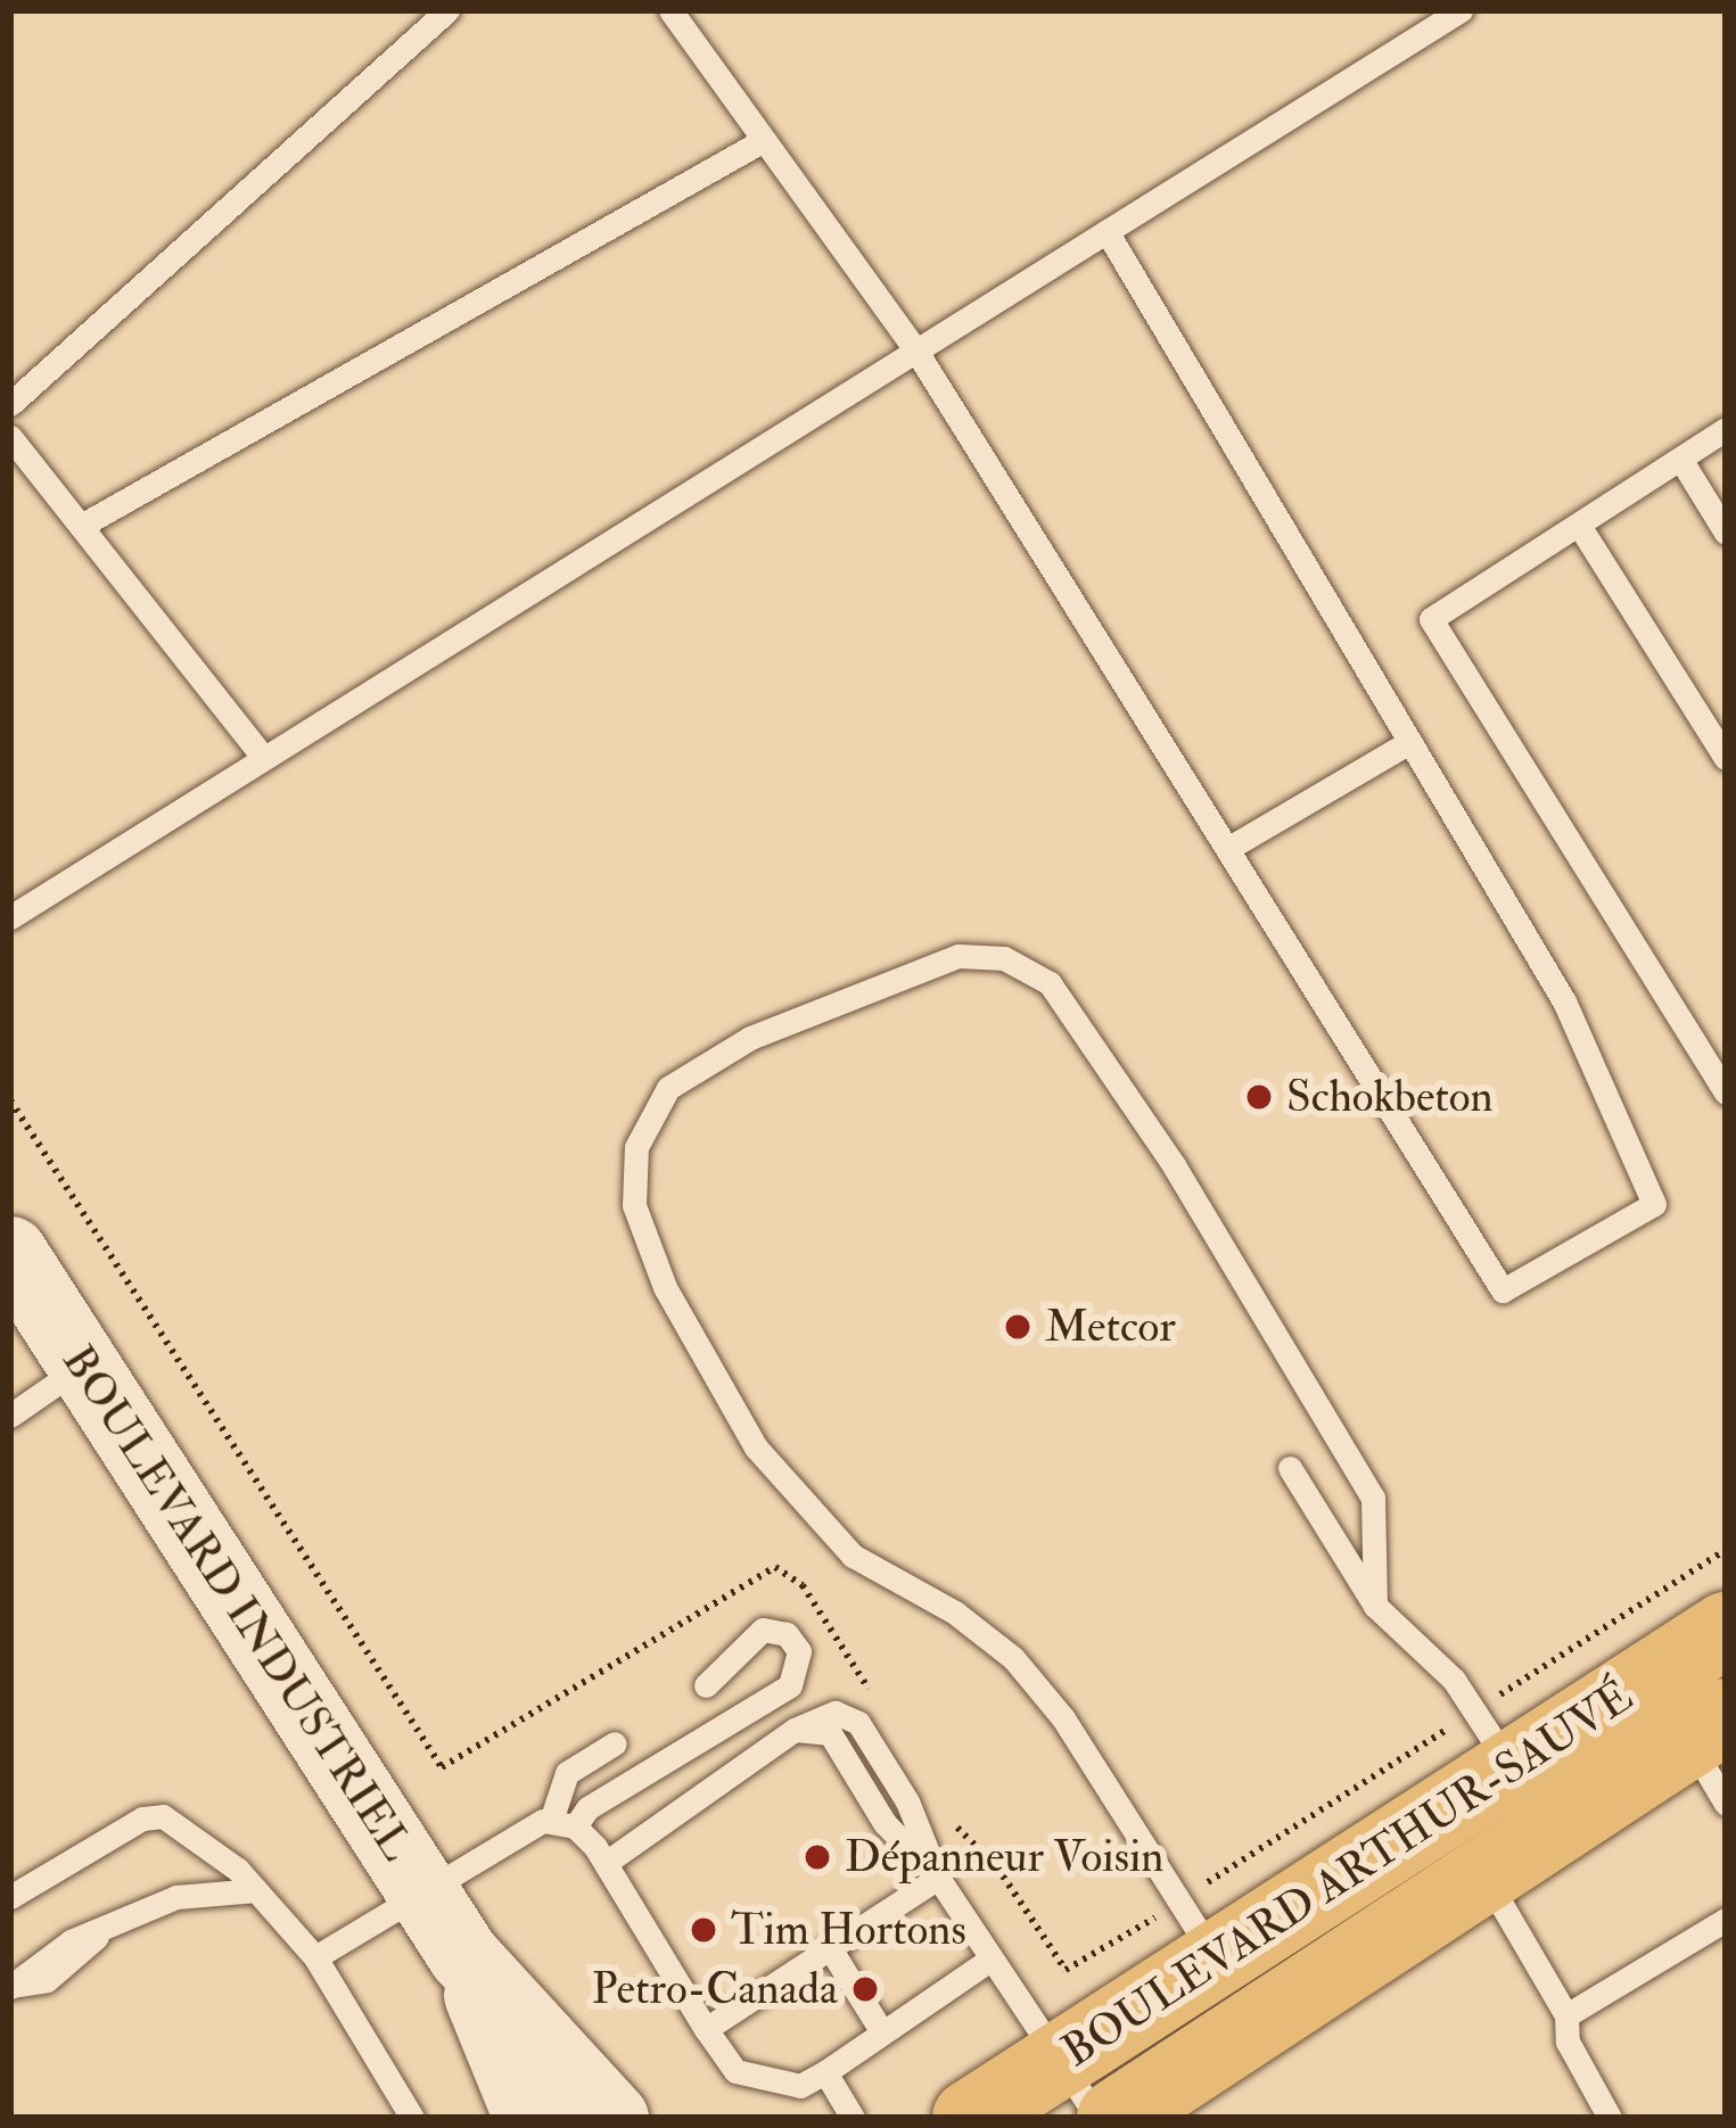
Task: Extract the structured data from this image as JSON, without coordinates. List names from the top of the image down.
{
  "streets": {
    "main road": ["BOULEVARD ARTHUR-SAUVÉ"],
    "street": ["BOULEVARD INDUSTRIEL"]
  },
  "places": [
    "Schokbeton",
    "Metcor",
    "Dépanneur Voisin",
    "Tim Hortons",
    "Petro-Canada"
  ]
}
